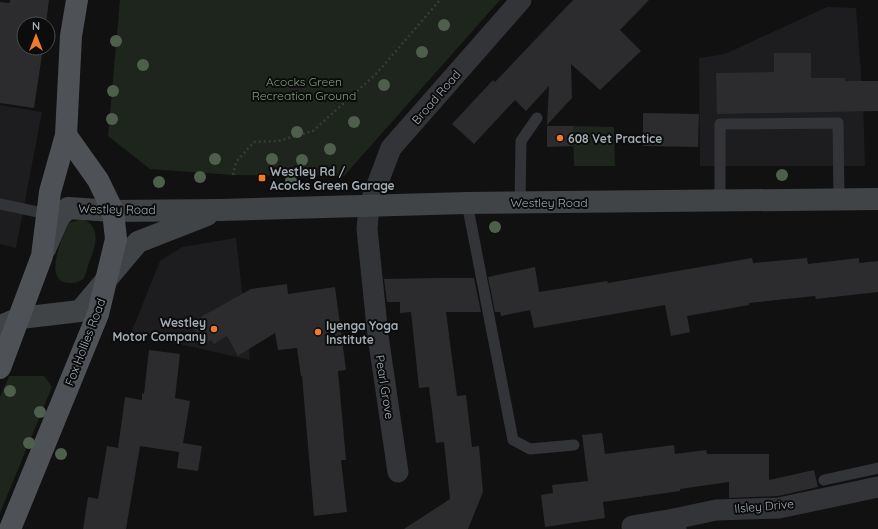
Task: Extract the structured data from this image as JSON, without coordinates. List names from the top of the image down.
{
  "streets": {
    "main road": ["Westley Road", "Fox Hollies Road"],
    "street": ["Broad Road", "Pearl Grove", "Ilsley Drive"]
  },
  "crossings": [
    ["Broad Road", "Westley Road"],
    ["Broad Road", "Pearl Grove"],
    ["Westley Road", "Fox Hollies Road"],
    ["Westley Road", "Pearl Grove"]
  ],
  "parks": ["Acocks Green Recreation Ground"],
  "places": {
    "other": ["608 Vet Practice", "Westley Motor Company", "Iyenga Yoga Institute"],
    "transit": ["Westley Rd / Acocks Green Garage"]
  },
  "north": "top"
}
